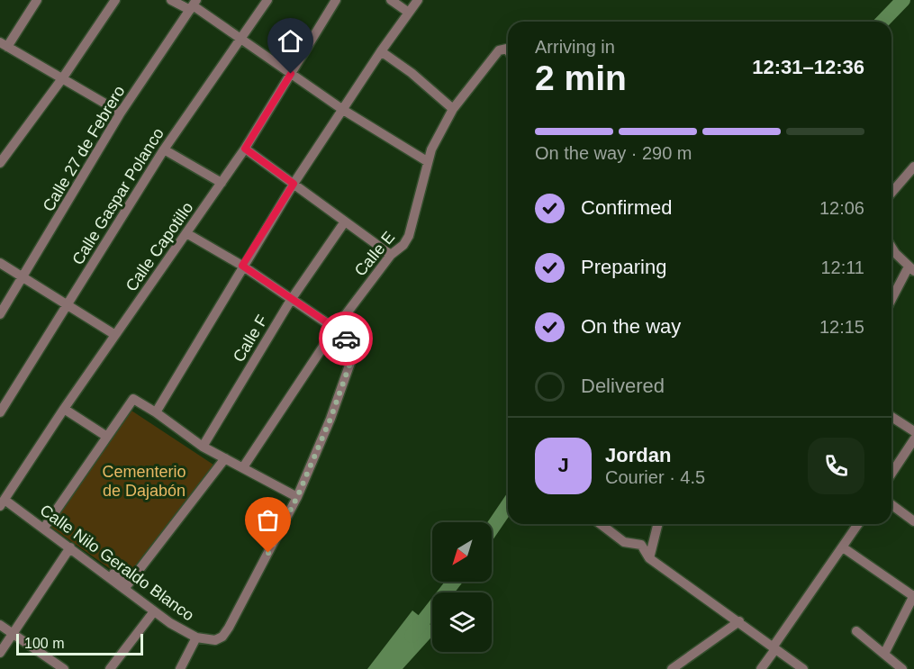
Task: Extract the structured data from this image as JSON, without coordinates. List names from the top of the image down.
{
  "streets": {
    "street": [
      "Calle 27 de Febrero",
      "Calle Gaspar Polanco",
      "Calle Capotillo",
      "Calle E",
      "Calle F",
      "Calle Nilo Geraldo Blanco"
    ]
  },
  "crossings": [
    ["Calle Capotillo", "Calle Nilo Geraldo Blanco"]
  ],
  "parks": ["Cementerio de Dajabón"],
  "scale_bar": "100 m",
  "north": "bottom left",
  "page": {
    "heading": ["2 min", "Arriving in", "12:31–12:36"],
    "panel": ["Jordan", "Courier · 4.5"],
    "bar": "On the way · 290 m",
    "list": [
      ["Confirmed", "12:06"],
      ["Preparing", "12:11"],
      ["On the way", "12:15"],
      "Delivered"
    ],
    "round": "J",
    "scale": "100 m"
  }
}
